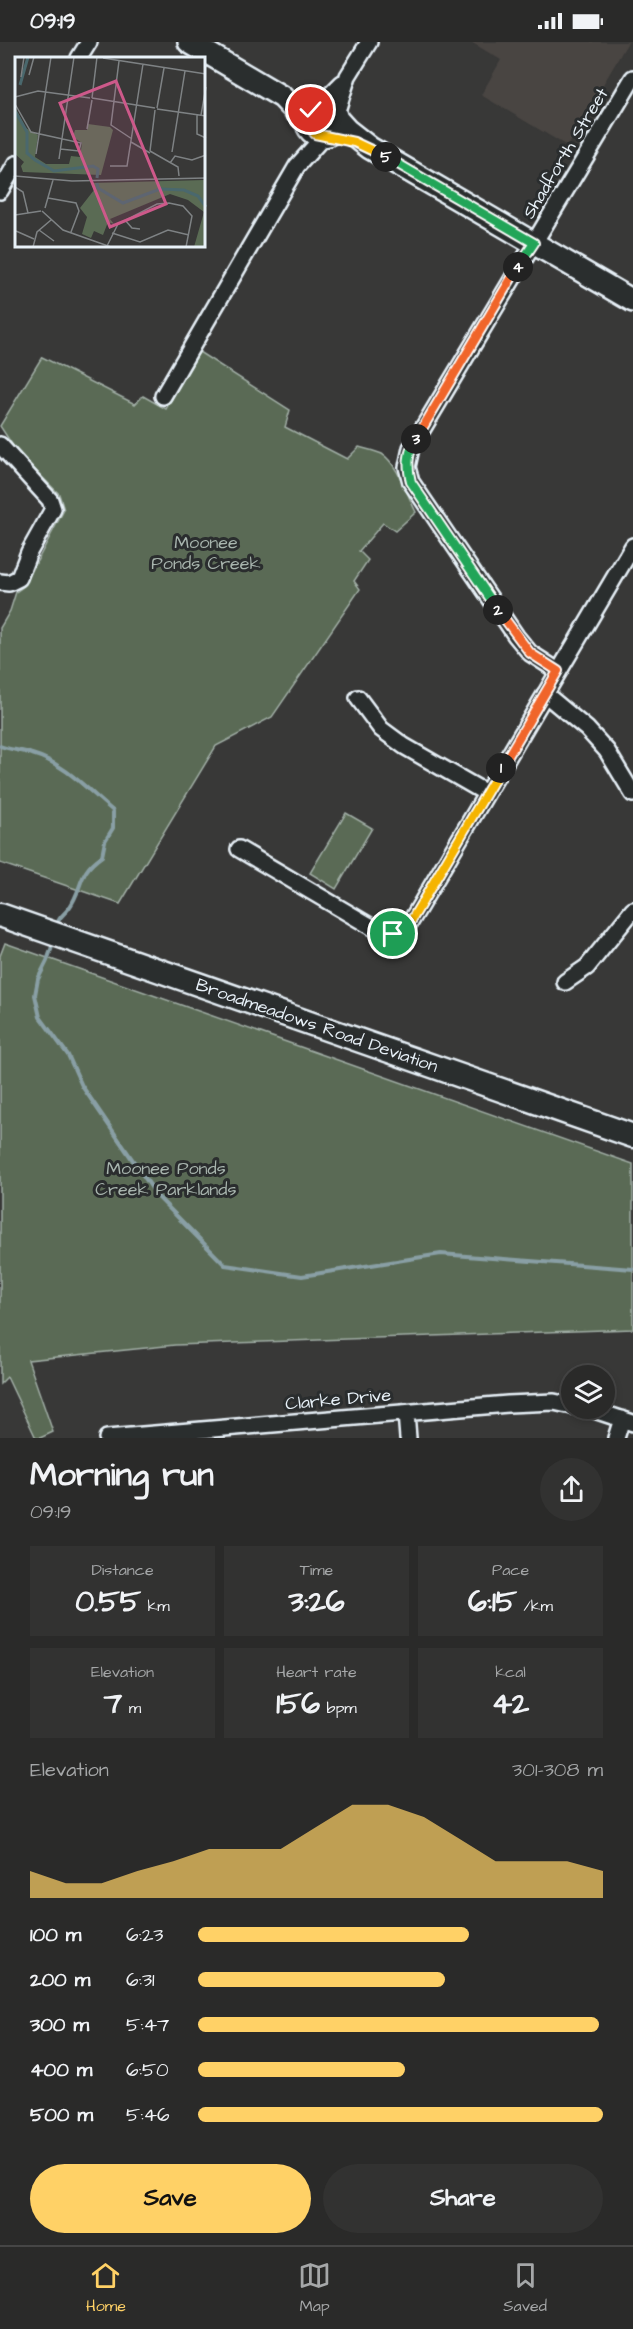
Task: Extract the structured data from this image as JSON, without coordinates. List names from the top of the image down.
{
  "streets": {
    "main road": ["Broadmeadows Road Deviation"],
    "street": ["Shadforth Street", "Clarke Drive"]
  },
  "parks": ["Moonee Ponds Creek", "Moonee Ponds Creek Parklands"],
  "page": {
    "status": "09:19",
    "pins": [
      "5",
      "4",
      "3",
      "2",
      "1"
    ],
    "heading": ["Morning run", "09:19"],
    "stats": [
      ["Distance", "0.55 km"],
      ["Time", "3:26"],
      ["Pace", "6:15 /km"],
      ["Elevation", "7 m"],
      ["Heart rate", "156 bpm"],
      ["kcal", "42"]
    ],
    "chart": ["Elevation", "301–308 m"],
    "list": [
      {
        "name": "100 m",
        "note": "6:23"
      },
      {
        "name": "200 m",
        "note": "6:31"
      },
      {
        "name": "300 m",
        "note": "5:47"
      },
      {
        "name": "400 m",
        "note": "6:50"
      },
      {
        "name": "500 m",
        "note": "5:46"
      }
    ],
    "buttons": ["Save", "Share"],
    "tabs": ["Home", "Map", "Saved"]
  }
}
